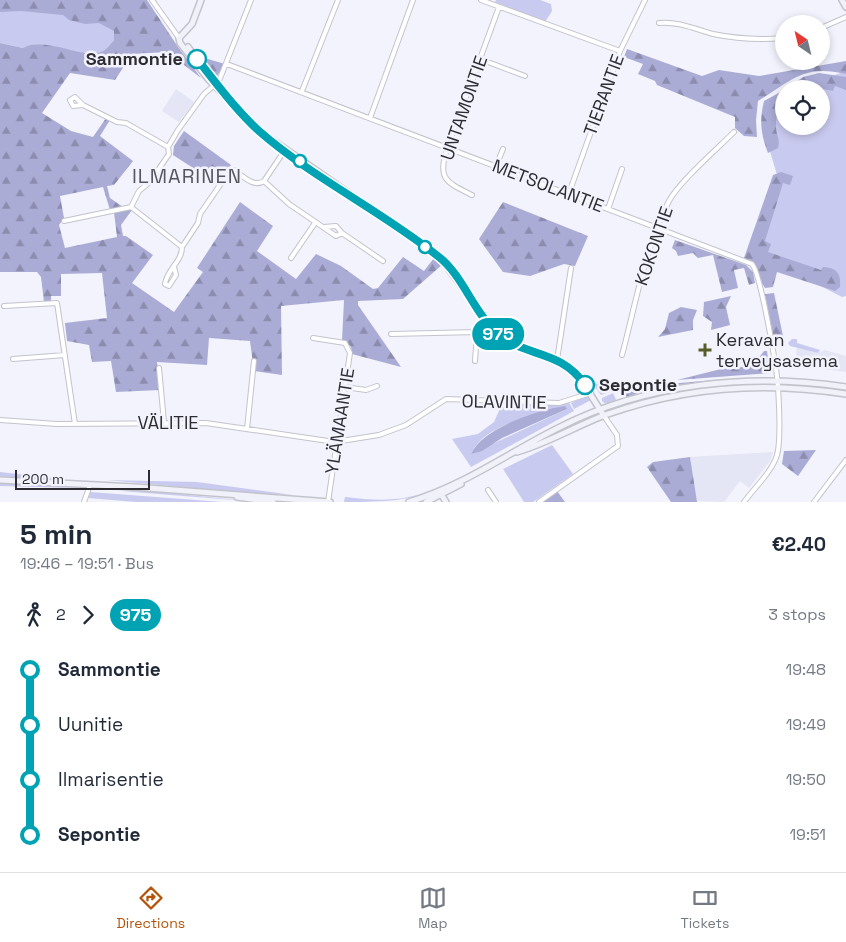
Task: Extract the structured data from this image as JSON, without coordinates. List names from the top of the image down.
{
  "streets": {
    "street": [
      "TIERANTIE",
      "UNTAMONTIE",
      "METSOLANTIE",
      "KOKONTIE",
      "OLAVINTIE",
      "YLÄMAANTIE",
      "VÄLITIE"
    ]
  },
  "crossings": [
    ["TIERANTIE", "METSOLANTIE"],
    ["UNTAMONTIE", "METSOLANTIE"],
    ["METSOLANTIE", "KOKONTIE"],
    ["OLAVINTIE", "YLÄMAANTIE"],
    ["OLAVINTIE", "VÄLITIE"],
    ["YLÄMAANTIE", "VÄLITIE"]
  ],
  "districts": ["ILMARINEN"],
  "places": {
    "other": ["Sammontie", "Sepontie"],
    "health": ["Keravan terveysasema"]
  },
  "lines": ["bus line 975"],
  "scale_bar": "200 m",
  "north": "top left",
  "page": {
    "on_map": "975",
    "scale": "200 m",
    "heading": ["5 min", "19:46 – 19:51 · Bus", "€2.40"],
    "legs": ["2", "975", "3 stops"],
    "list": [
      {
        "name": "Sammontie",
        "value": "19:48"
      },
      {
        "name": "Uunitie",
        "value": "19:49"
      },
      {
        "name": "Ilmarisentie",
        "value": "19:50"
      },
      {
        "name": "Sepontie",
        "value": "19:51"
      }
    ],
    "tabs": ["Directions", "Map", "Tickets"]
  }
}
